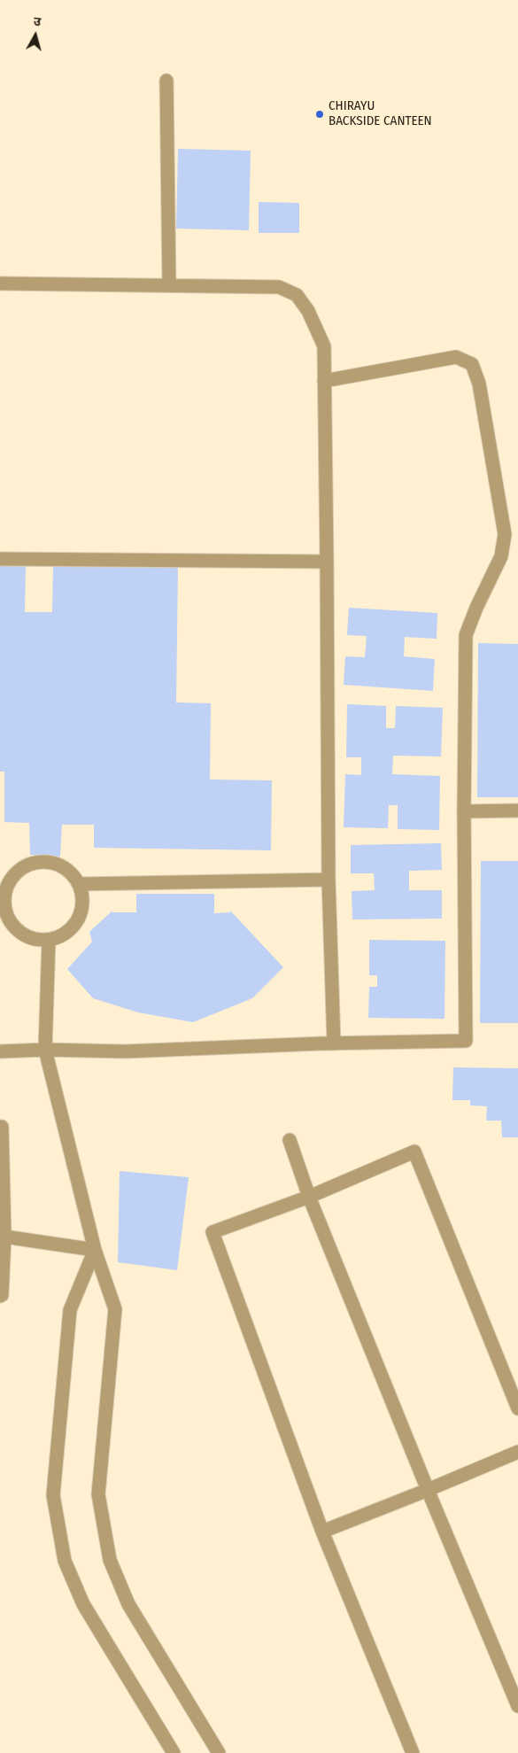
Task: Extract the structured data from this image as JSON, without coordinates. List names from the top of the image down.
{
  "places": ["CHIRAYU BACKSIDE CANTEEN"],
  "north": "top"
}
